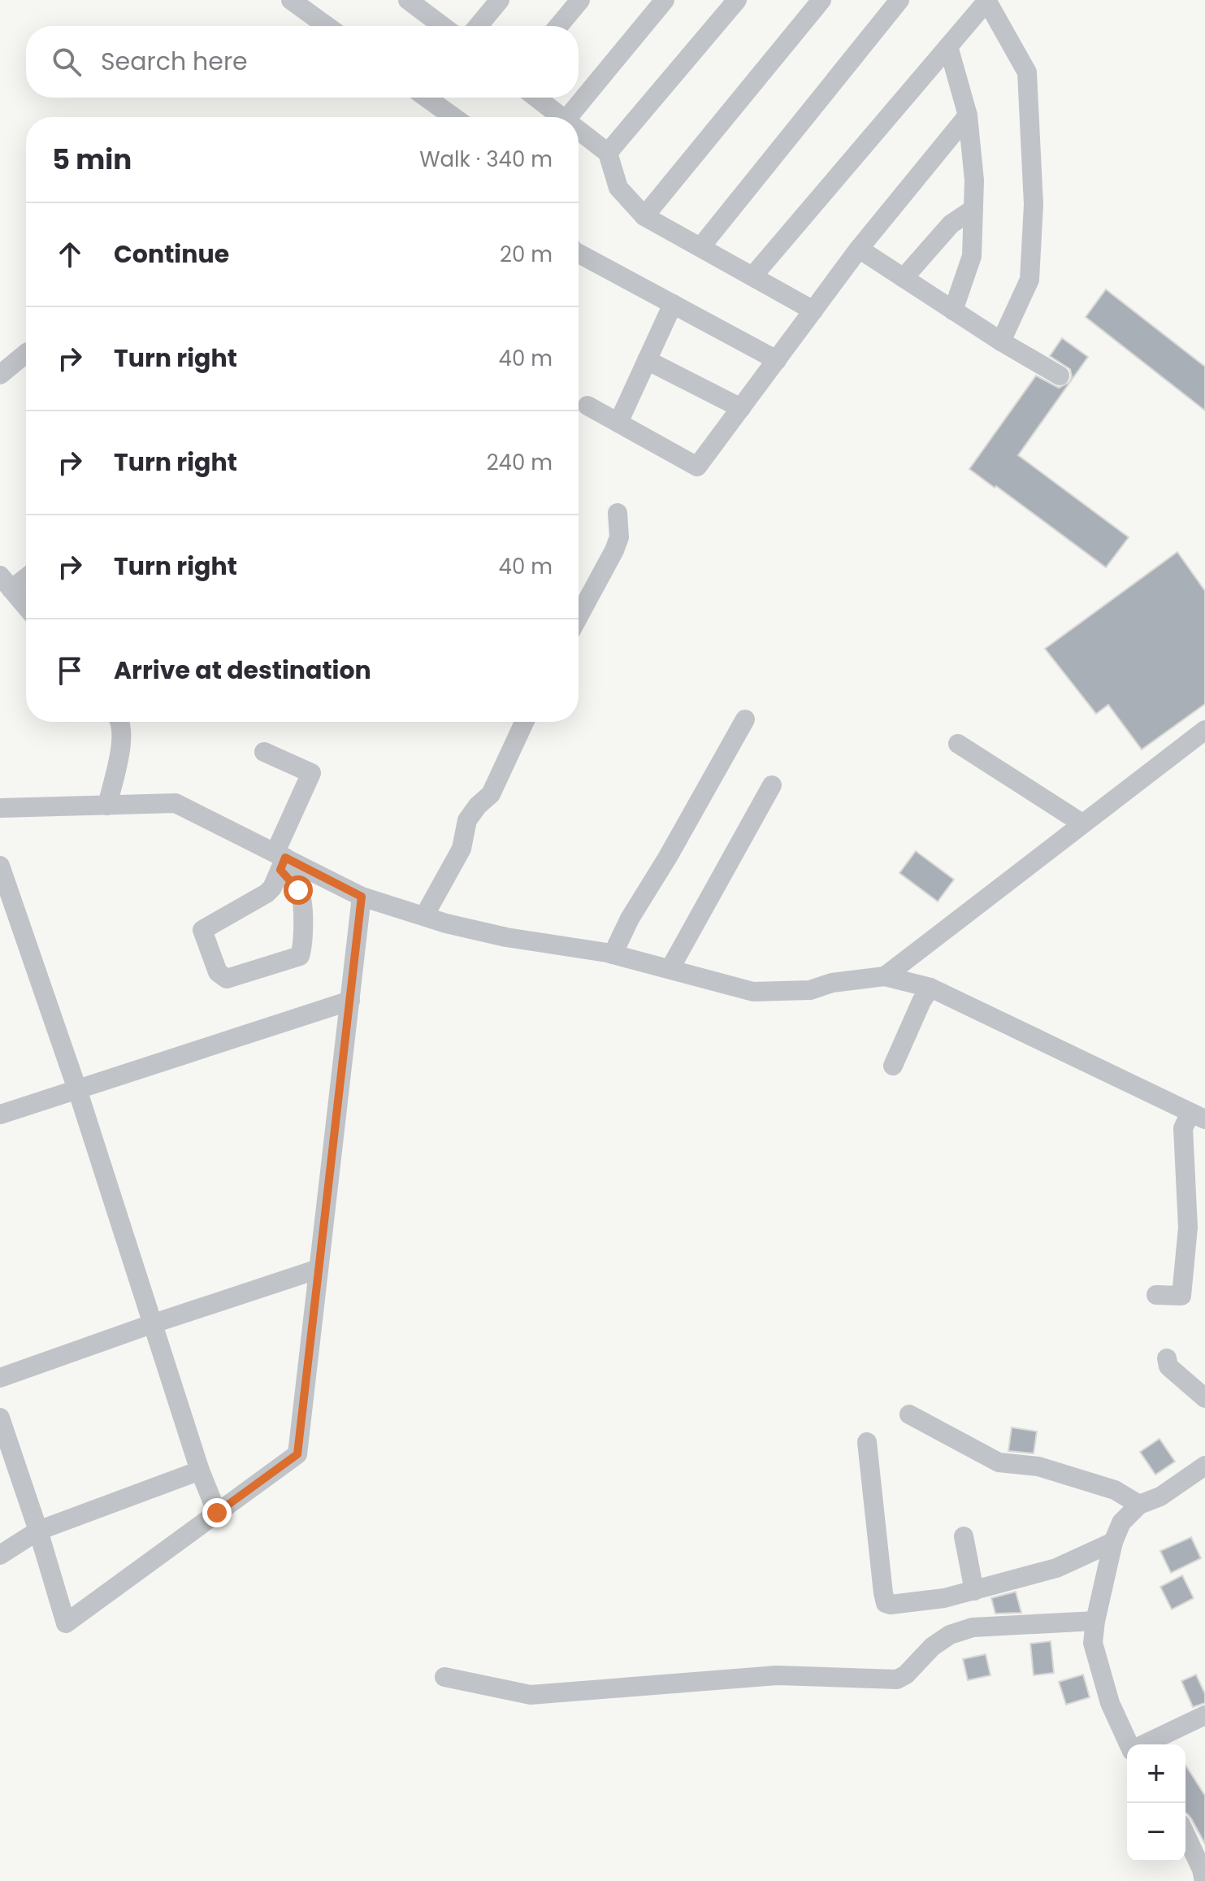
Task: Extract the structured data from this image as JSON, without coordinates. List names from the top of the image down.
{
  "page": {
    "search": "Search here",
    "heading": ["5 min", "Walk · 340 m"],
    "list": [
      ["Continue", "20 m"],
      ["Turn right", "40 m"],
      ["Turn right", "240 m"],
      ["Turn right", "40 m"],
      "Arrive at destination"
    ],
    "map_buttons": ["+", "−"]
  }
}
